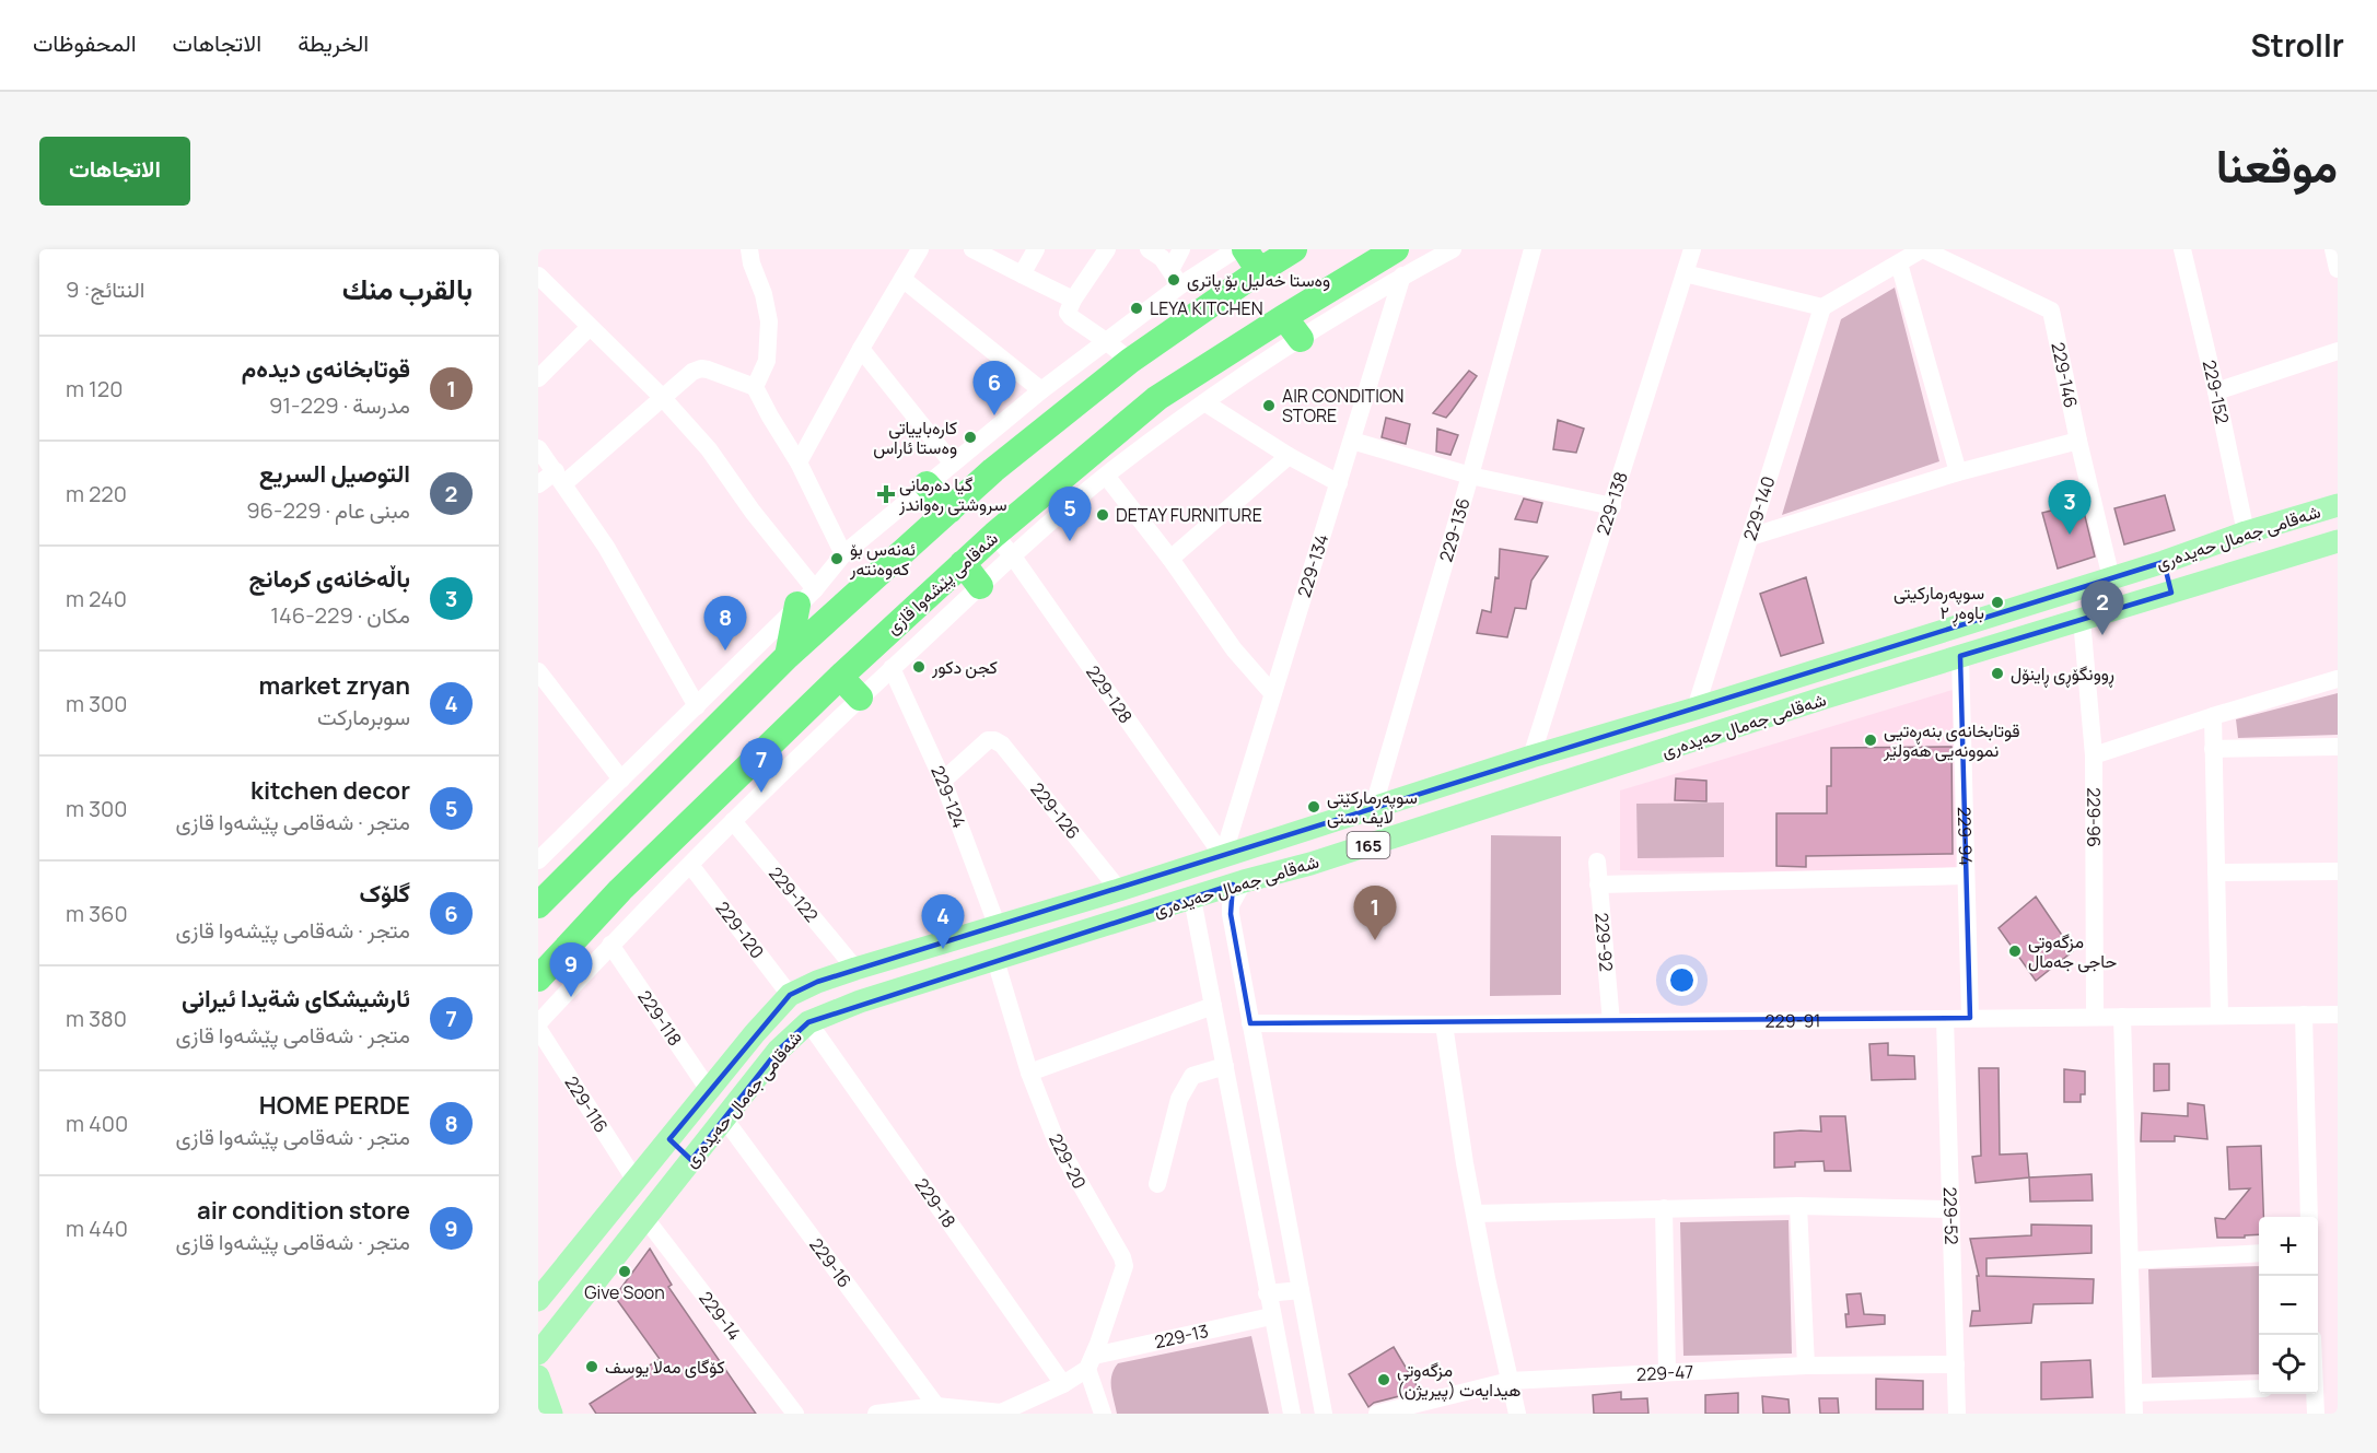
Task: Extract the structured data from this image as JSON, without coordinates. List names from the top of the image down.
{
  "streets": {
    "highway": ["شەقامی پێشەوا قازی"],
    "main road": ["شەقامی جەمال حەیدەری", "165"],
    "street": [
      "229-146",
      "229-152",
      "229-138",
      "229-140",
      "229-136",
      "229-134",
      "229-128",
      "229-124",
      "229-126",
      "229-96",
      "229-94",
      "229-122",
      "229-120",
      "229-92",
      "229-118",
      "229-91",
      "229-116",
      "229-20",
      "229-18",
      "229-52",
      "229-16",
      "229-14",
      "229-13",
      "229-47"
    ]
  },
  "crossings": [
    ["229-146", "شەقامی جەمال حەیدەری"],
    ["229-152", "شەقامی جەمال حەیدەری"],
    ["229-138", "شەقامی جەمال حەیدەری"],
    ["229-140", "شەقامی جەمال حەیدەری"],
    ["229-136", "شەقامی جەمال حەیدەری"],
    ["شەقامی جەمال حەیدەری", "229-134"],
    ["شەقامی جەمال حەیدەری", "229-128"],
    ["شەقامی جەمال حەیدەری", "229-124"],
    ["شەقامی جەمال حەیدەری", "229-126"],
    ["شەقامی جەمال حەیدەری", "229-96"],
    ["شەقامی جەمال حەیدەری", "229-94"],
    ["شەقامی جەمال حەیدەری", "229-122"],
    ["شەقامی جەمال حەیدەری", "229-120"],
    ["شەقامی جەمال حەیدەری", "229-118"],
    ["شەقامی جەمال حەیدەری", "229-116"],
    ["شەقامی جەمال حەیدەری", "229-20"],
    ["شەقامی جەمال حەیدەری", "229-18"],
    ["شەقامی جەمال حەیدەری", "229-16"],
    ["شەقامی جەمال حەیدەری", "229-14"],
    ["229-134", "229-128"],
    ["شەقامی پێشەوا قازی", "229-128"],
    ["229-124", "229-126"],
    ["229-96", "229-91"],
    ["229-94", "229-91"],
    ["229-92", "229-91"],
    ["229-91", "229-52"],
    ["229-20", "229-13"],
    ["229-18", "229-13"],
    ["229-52", "229-47"],
    ["229-16", "229-13"]
  ],
  "places": {
    "other": [
      "وەستا خەلیل بۆ پاتری",
      "LEYA KITCHEN",
      "AIR CONDITION STORE",
      "کارەباییاتی وەستا ئاراس",
      "DETAY FURNITURE",
      "ئەنەس بۆ کەوەنتەر",
      "سوپەرمارکیتی باوەڕ ٢",
      "كجن دكور",
      "ڕوونگۆڕی ڕاینۆل",
      "قوتابخانەی بنەڕەتیی نموونەیی هەولێر",
      "سوپەرمارکێتی لایف ستی",
      "مزگەوتی حاجی جەمال",
      "Give Soon",
      "کۆگای مەلا یوسف",
      "مزگه‌وتی هیدایه‌ت (پیریژن)"
    ],
    "health": ["گیا دەرمانی سروشتی رەواندز"]
  },
  "page": {
    "header": "Strollr",
    "nav": ["الخريطة", "الاتجاهات", "المحفوظات"],
    "title": "موقعنا",
    "buttons": "الاتجاهات",
    "heading": ["بالقرب منك", "النتائج: 9"],
    "list": [
      {
        "mark": "1",
        "name": "قوتابخانەی دیدەم",
        "note": "مدرسة · 229-91",
        "value": "120 m"
      },
      {
        "mark": "2",
        "name": "التوصيل السريع",
        "note": "مبنى عام · 229-96",
        "value": "220 m"
      },
      {
        "mark": "3",
        "name": "باڵەخانەی کرمانج",
        "note": "مكان · 229-146",
        "value": "240 m"
      },
      {
        "mark": "4",
        "name": "market zryan",
        "note": "سوبرماركت",
        "value": "300 m"
      },
      {
        "mark": "5",
        "name": "kitchen decor",
        "note": "متجر · شەقامی پێشەوا قازی",
        "value": "300 m"
      },
      {
        "mark": "6",
        "name": "گلۆک",
        "note": "متجر · شەقامی پێشەوا قازی",
        "value": "360 m"
      },
      {
        "mark": "7",
        "name": "ئارشيشكاى شةيدا ئيرانى",
        "note": "متجر · شەقامی پێشەوا قازی",
        "value": "380 m"
      },
      {
        "mark": "8",
        "name": "HOME PERDE",
        "note": "متجر · شەقامی پێشەوا قازی",
        "value": "400 m"
      },
      {
        "mark": "9",
        "name": "air condition store",
        "note": "متجر · شەقامی پێشەوا قازی",
        "value": "440 m"
      }
    ],
    "pins": [
      "6",
      "3",
      "5",
      "2",
      "8",
      "7",
      "1",
      "4",
      "9"
    ],
    "map_buttons": ["+", "−"]
  }
}
